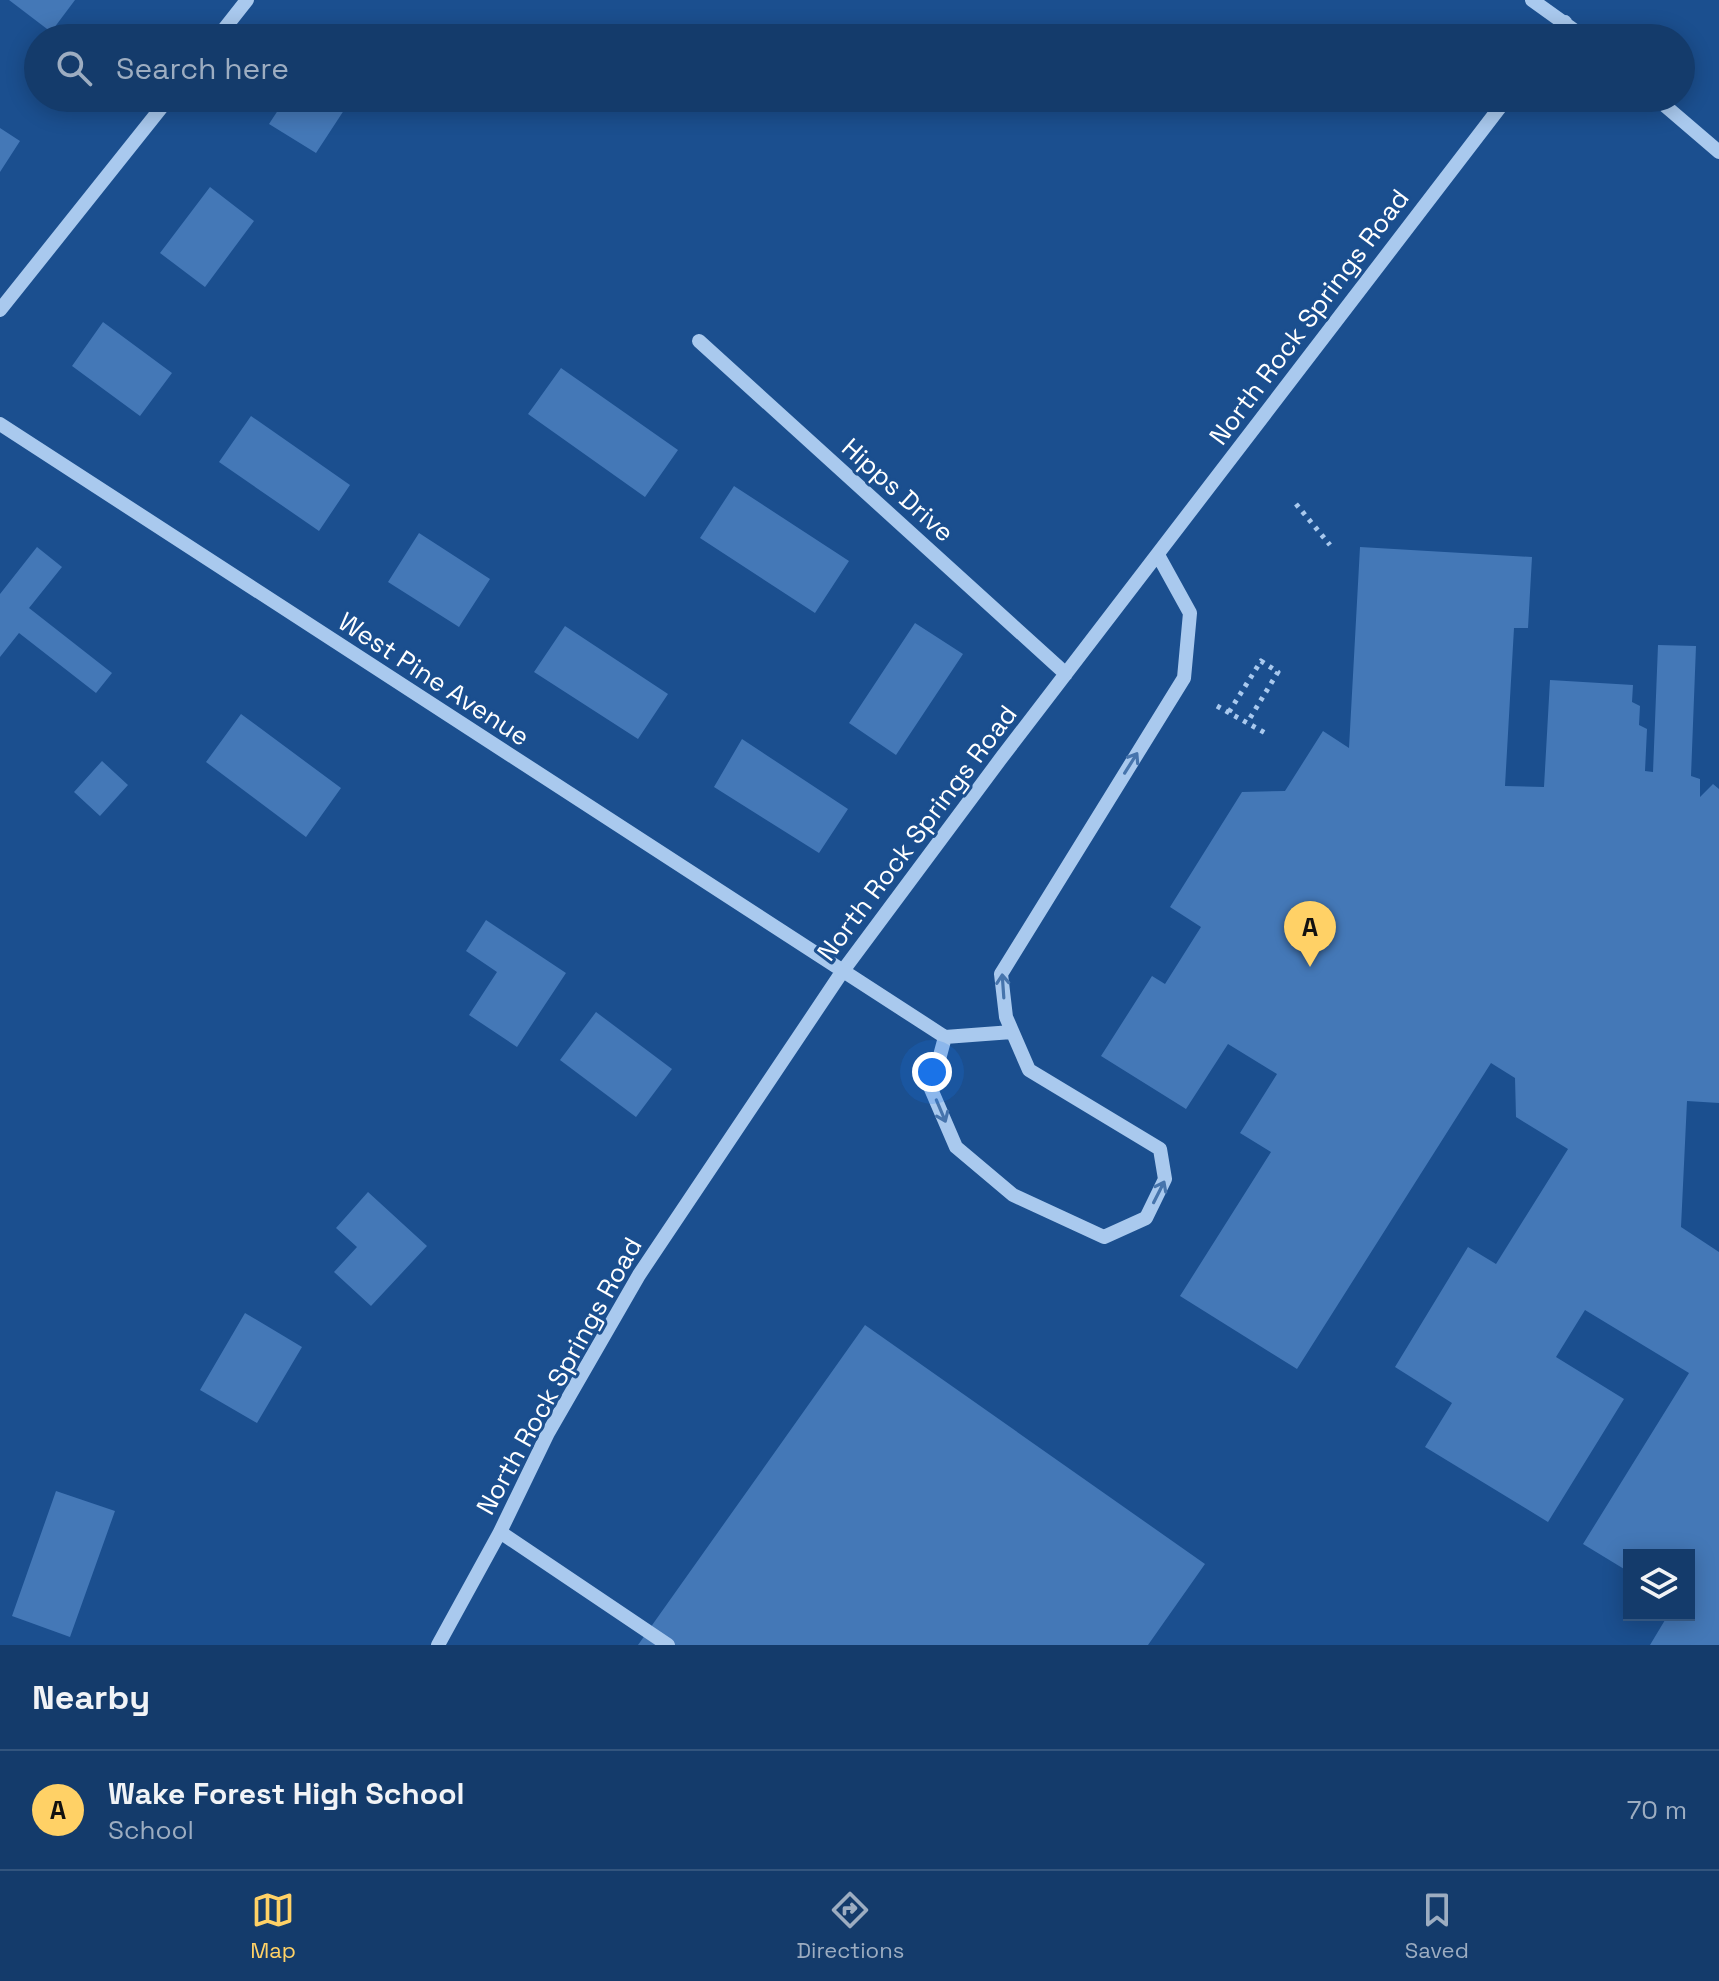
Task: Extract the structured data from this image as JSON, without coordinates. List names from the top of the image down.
{
  "streets": {
    "street": ["North Rock Springs Road", "Hipps Drive", "West Pine Avenue"]
  },
  "crossings": [
    ["North Rock Springs Road", "Hipps Drive"],
    ["North Rock Springs Road", "West Pine Avenue"]
  ],
  "page": {
    "search": "Search here",
    "pins": "A",
    "heading": "Nearby",
    "list": [
      {
        "mark": "A",
        "name": "Wake Forest High School",
        "note": "School",
        "value": "70 m"
      }
    ],
    "nav": ["Map", "Directions", "Saved"]
  }
}
